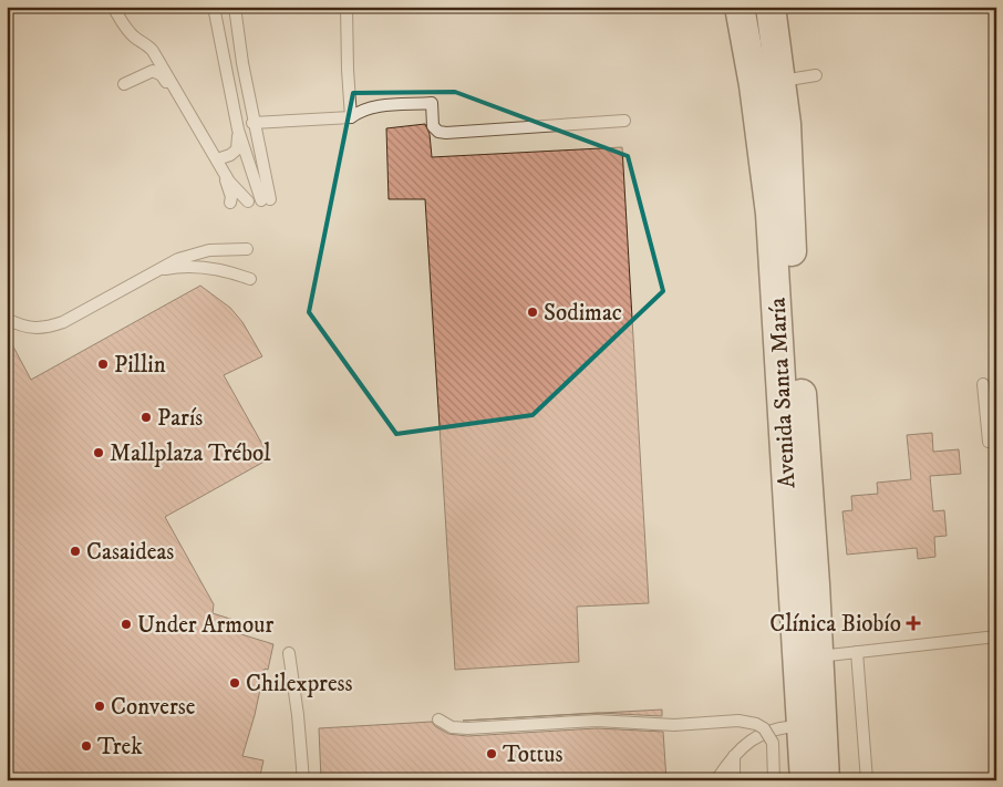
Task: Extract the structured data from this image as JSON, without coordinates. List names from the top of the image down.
{
  "streets": {
    "main road": ["Avenida Santa María"]
  },
  "places": {
    "other": [
      "Sodimac",
      "Pillin",
      "París",
      "Mallplaza Trébol",
      "Casaideas",
      "Under Armour",
      "Chilexpress",
      "Converse",
      "Trek",
      "Tottus"
    ],
    "health": ["Clínica Biobío"]
  }
}
